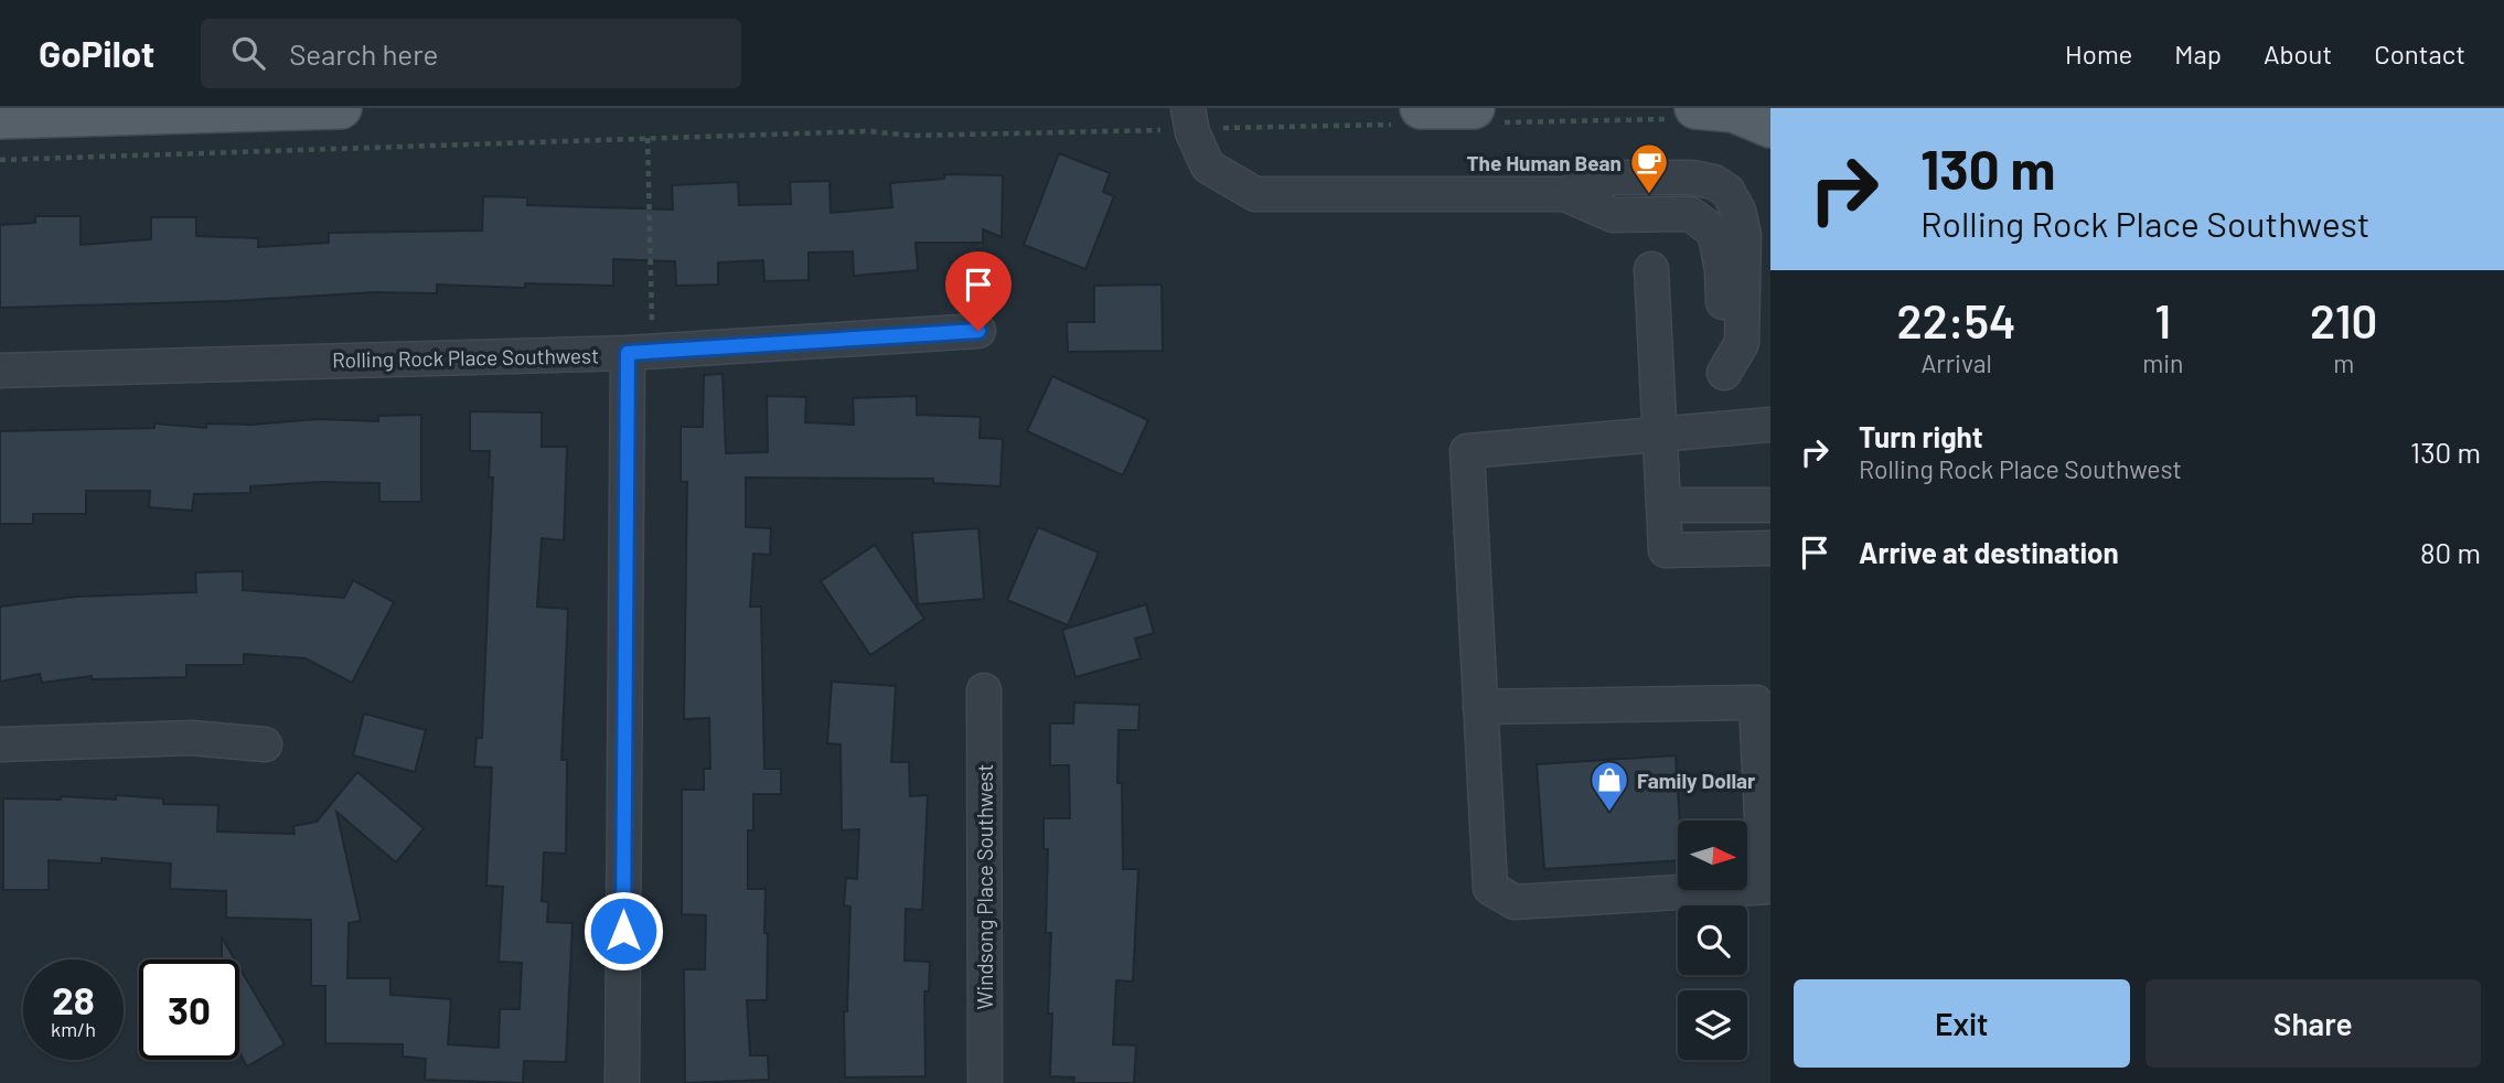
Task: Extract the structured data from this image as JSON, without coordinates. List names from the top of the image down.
{
  "streets": {
    "street": ["Rolling Rock Place Southwest", "Windsong Place Southwest"]
  },
  "places": {
    "cafe": ["The Human Bean"],
    "shop": ["Family Dollar"]
  },
  "north": "right",
  "page": {
    "header": "GoPilot",
    "search": "Search here",
    "nav": [
      "Home",
      "Map",
      "About",
      "Contact"
    ],
    "turn": ["130 m", "Rolling Rock Place Southwest"],
    "eta": [
      "22:54",
      "Arrival",
      "1",
      "min",
      "210",
      "m"
    ],
    "list": [
      {
        "name": "Turn right",
        "note": "Rolling Rock Place Southwest",
        "value": "130 m"
      },
      {
        "name": "Arrive at destination",
        "value": "80 m"
      }
    ],
    "speed": "28 km/h",
    "limit": "30",
    "buttons": ["Exit", "Share"]
  }
}
